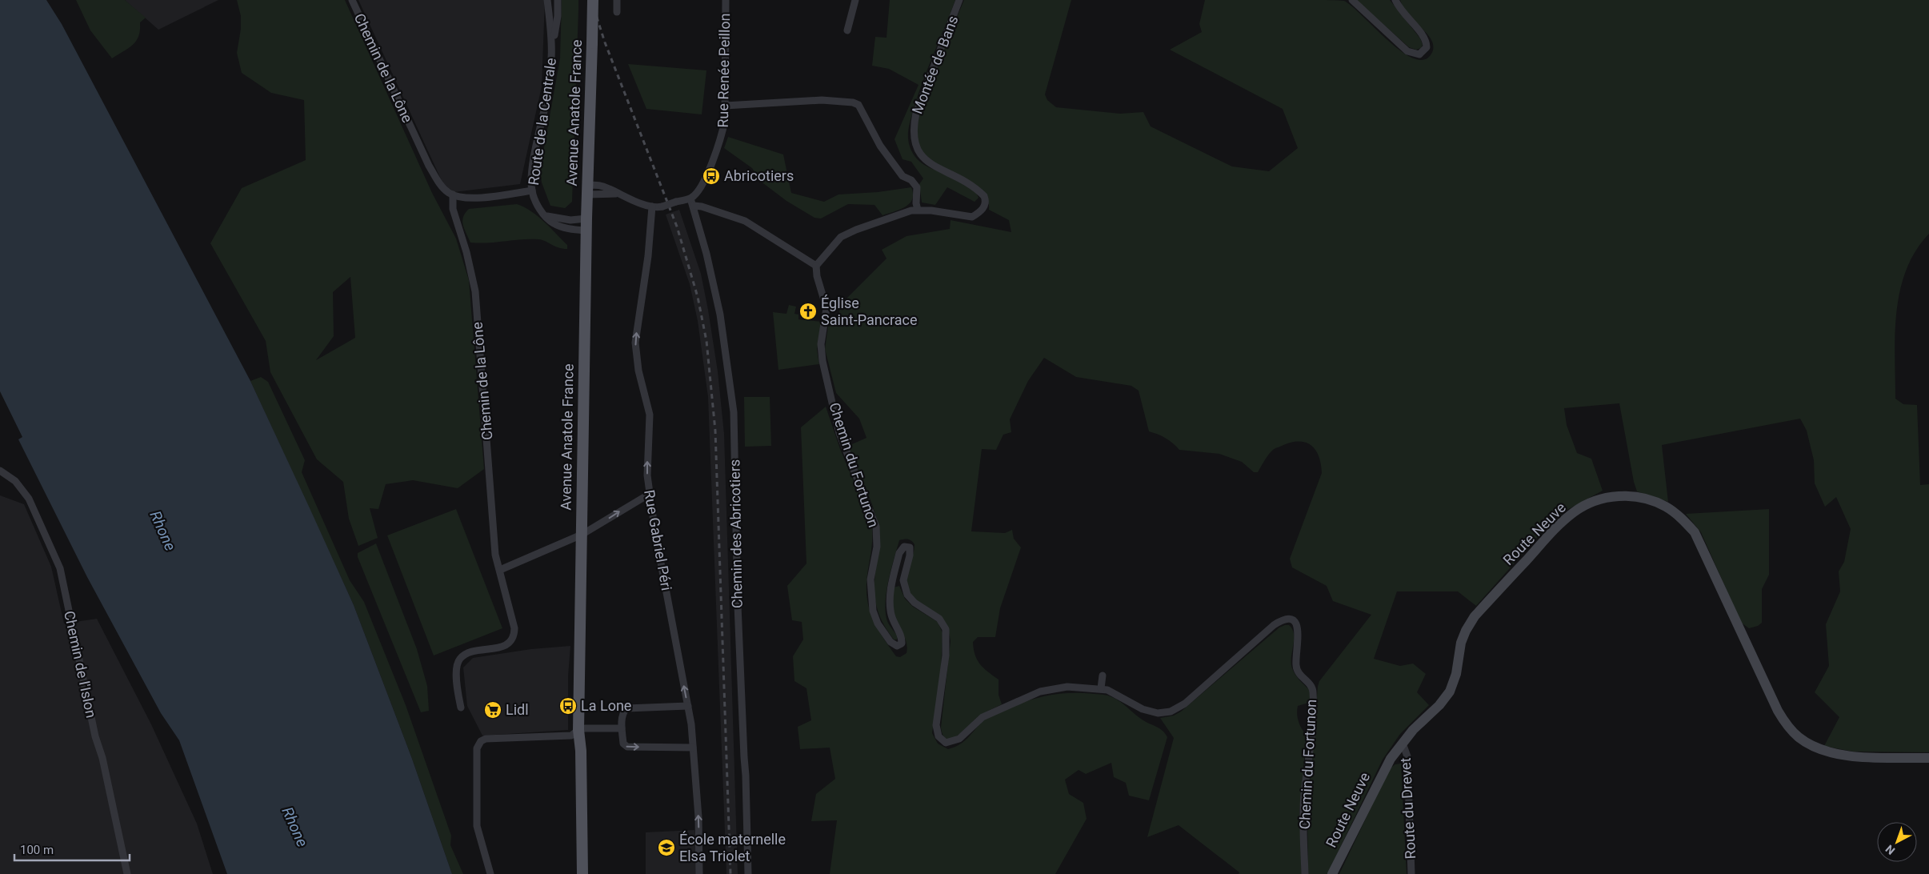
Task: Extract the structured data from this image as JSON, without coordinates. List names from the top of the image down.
{
  "streets": {
    "main road": ["Avenue Anatole France"],
    "street": [
      "Montée de Bans",
      "Chemin de la Lône",
      "Rue Renée Peillon",
      "Route de la Centrale",
      "Chemin du Fortunon",
      "Chemin des Abricotiers",
      "Route Neuve",
      "Rue Gabriel Péri",
      "Chemin de l'Islon",
      "Route du Drevet"
    ]
  },
  "crossings": [
    ["Rue Renée Peillon", "Chemin des Abricotiers"],
    ["Avenue Anatole France", "Route de la Centrale"],
    ["Route Neuve", "Route du Drevet"]
  ],
  "one_way": ["Rue Gabriel Péri"],
  "water": ["Rhone"],
  "places": {
    "bus stop": ["Abricotiers", "La Lone"],
    "church": ["Église Saint-Pancrace"],
    "supermarket": ["Lidl"],
    "school or university": ["École maternelle Elsa Triolet"]
  },
  "scale_bar": "100 m",
  "north": "bottom left"
}
